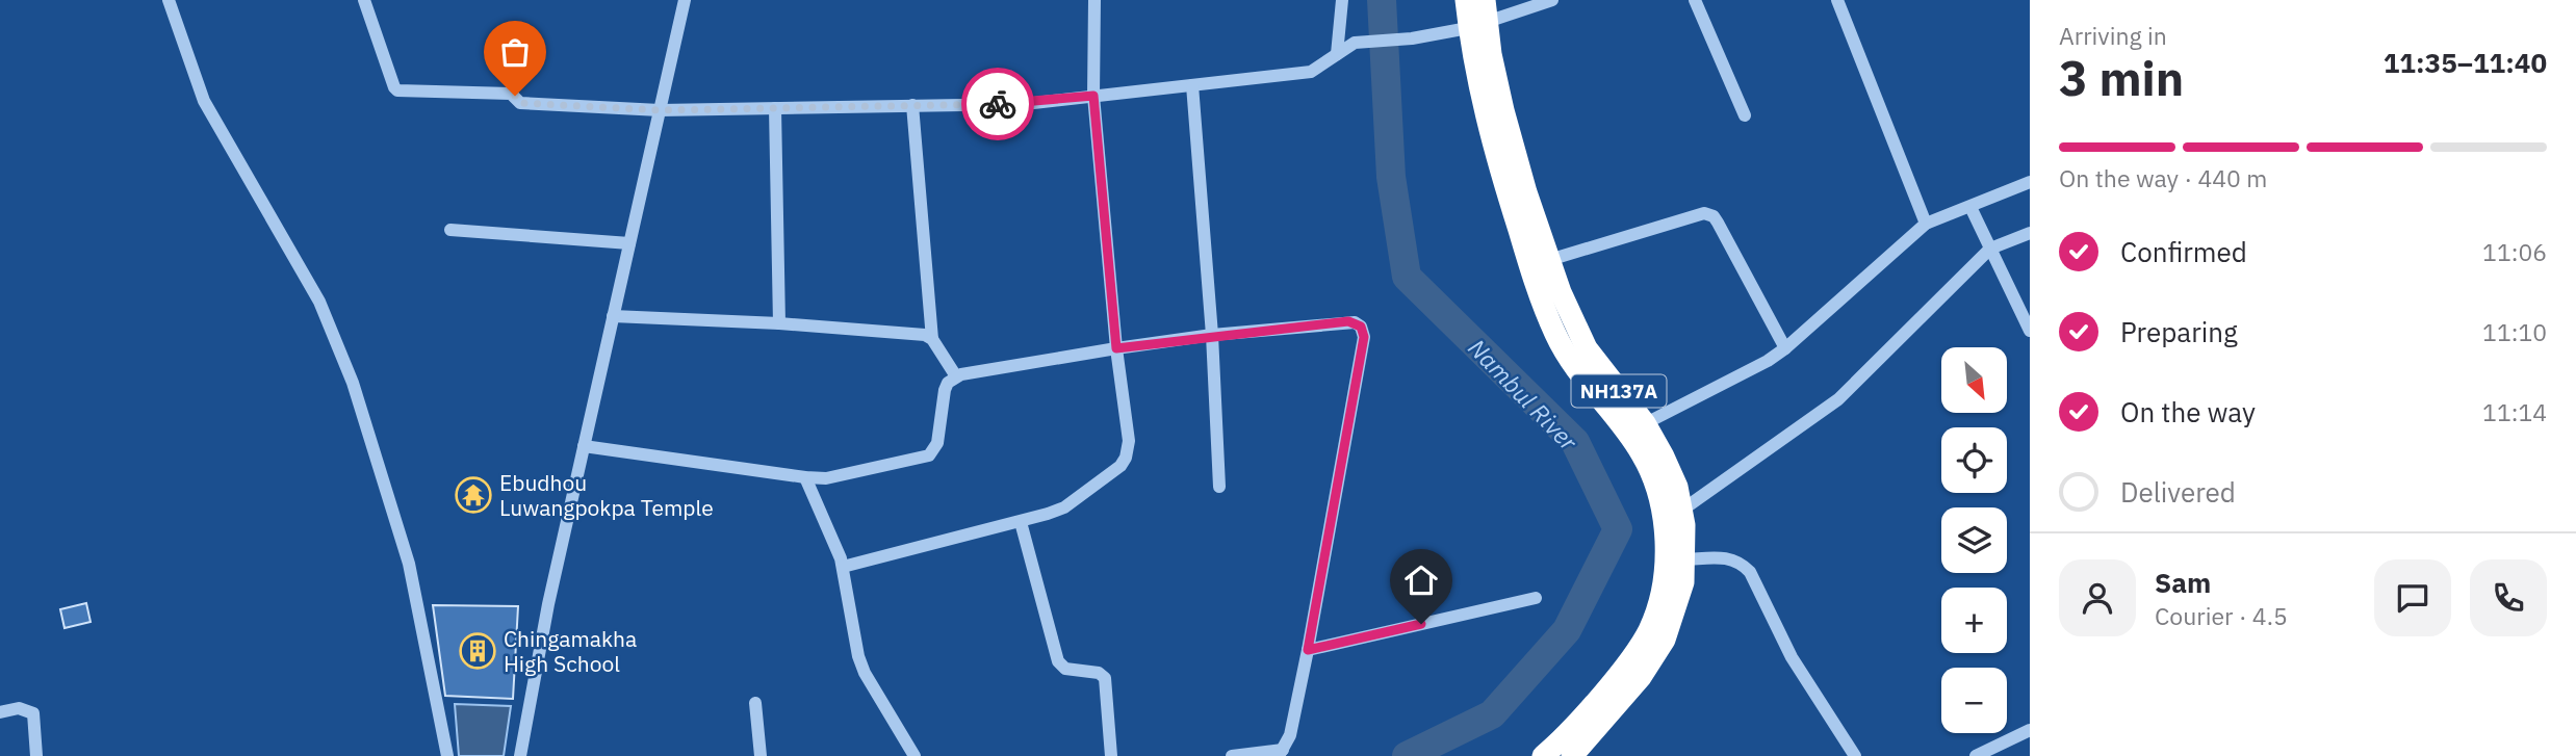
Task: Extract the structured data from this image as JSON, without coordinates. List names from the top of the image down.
{
  "streets": {
    "highway": ["NH137A"]
  },
  "water": ["Nambul River"],
  "places": {
    "temple": ["Ebudhou Luwangpokpa Temple"],
    "building": ["Chingamakha High School"]
  },
  "north": "bottom right",
  "page": {
    "heading": ["3 min", "Arriving in", "11:35–11:40"],
    "panel": ["Sam", "Courier · 4.5"],
    "bar": "On the way · 440 m",
    "list": [
      ["Confirmed", "11:06"],
      ["Preparing", "11:10"],
      ["On the way", "11:14"],
      "Delivered"
    ],
    "map_buttons": ["+", "−"]
  }
}
